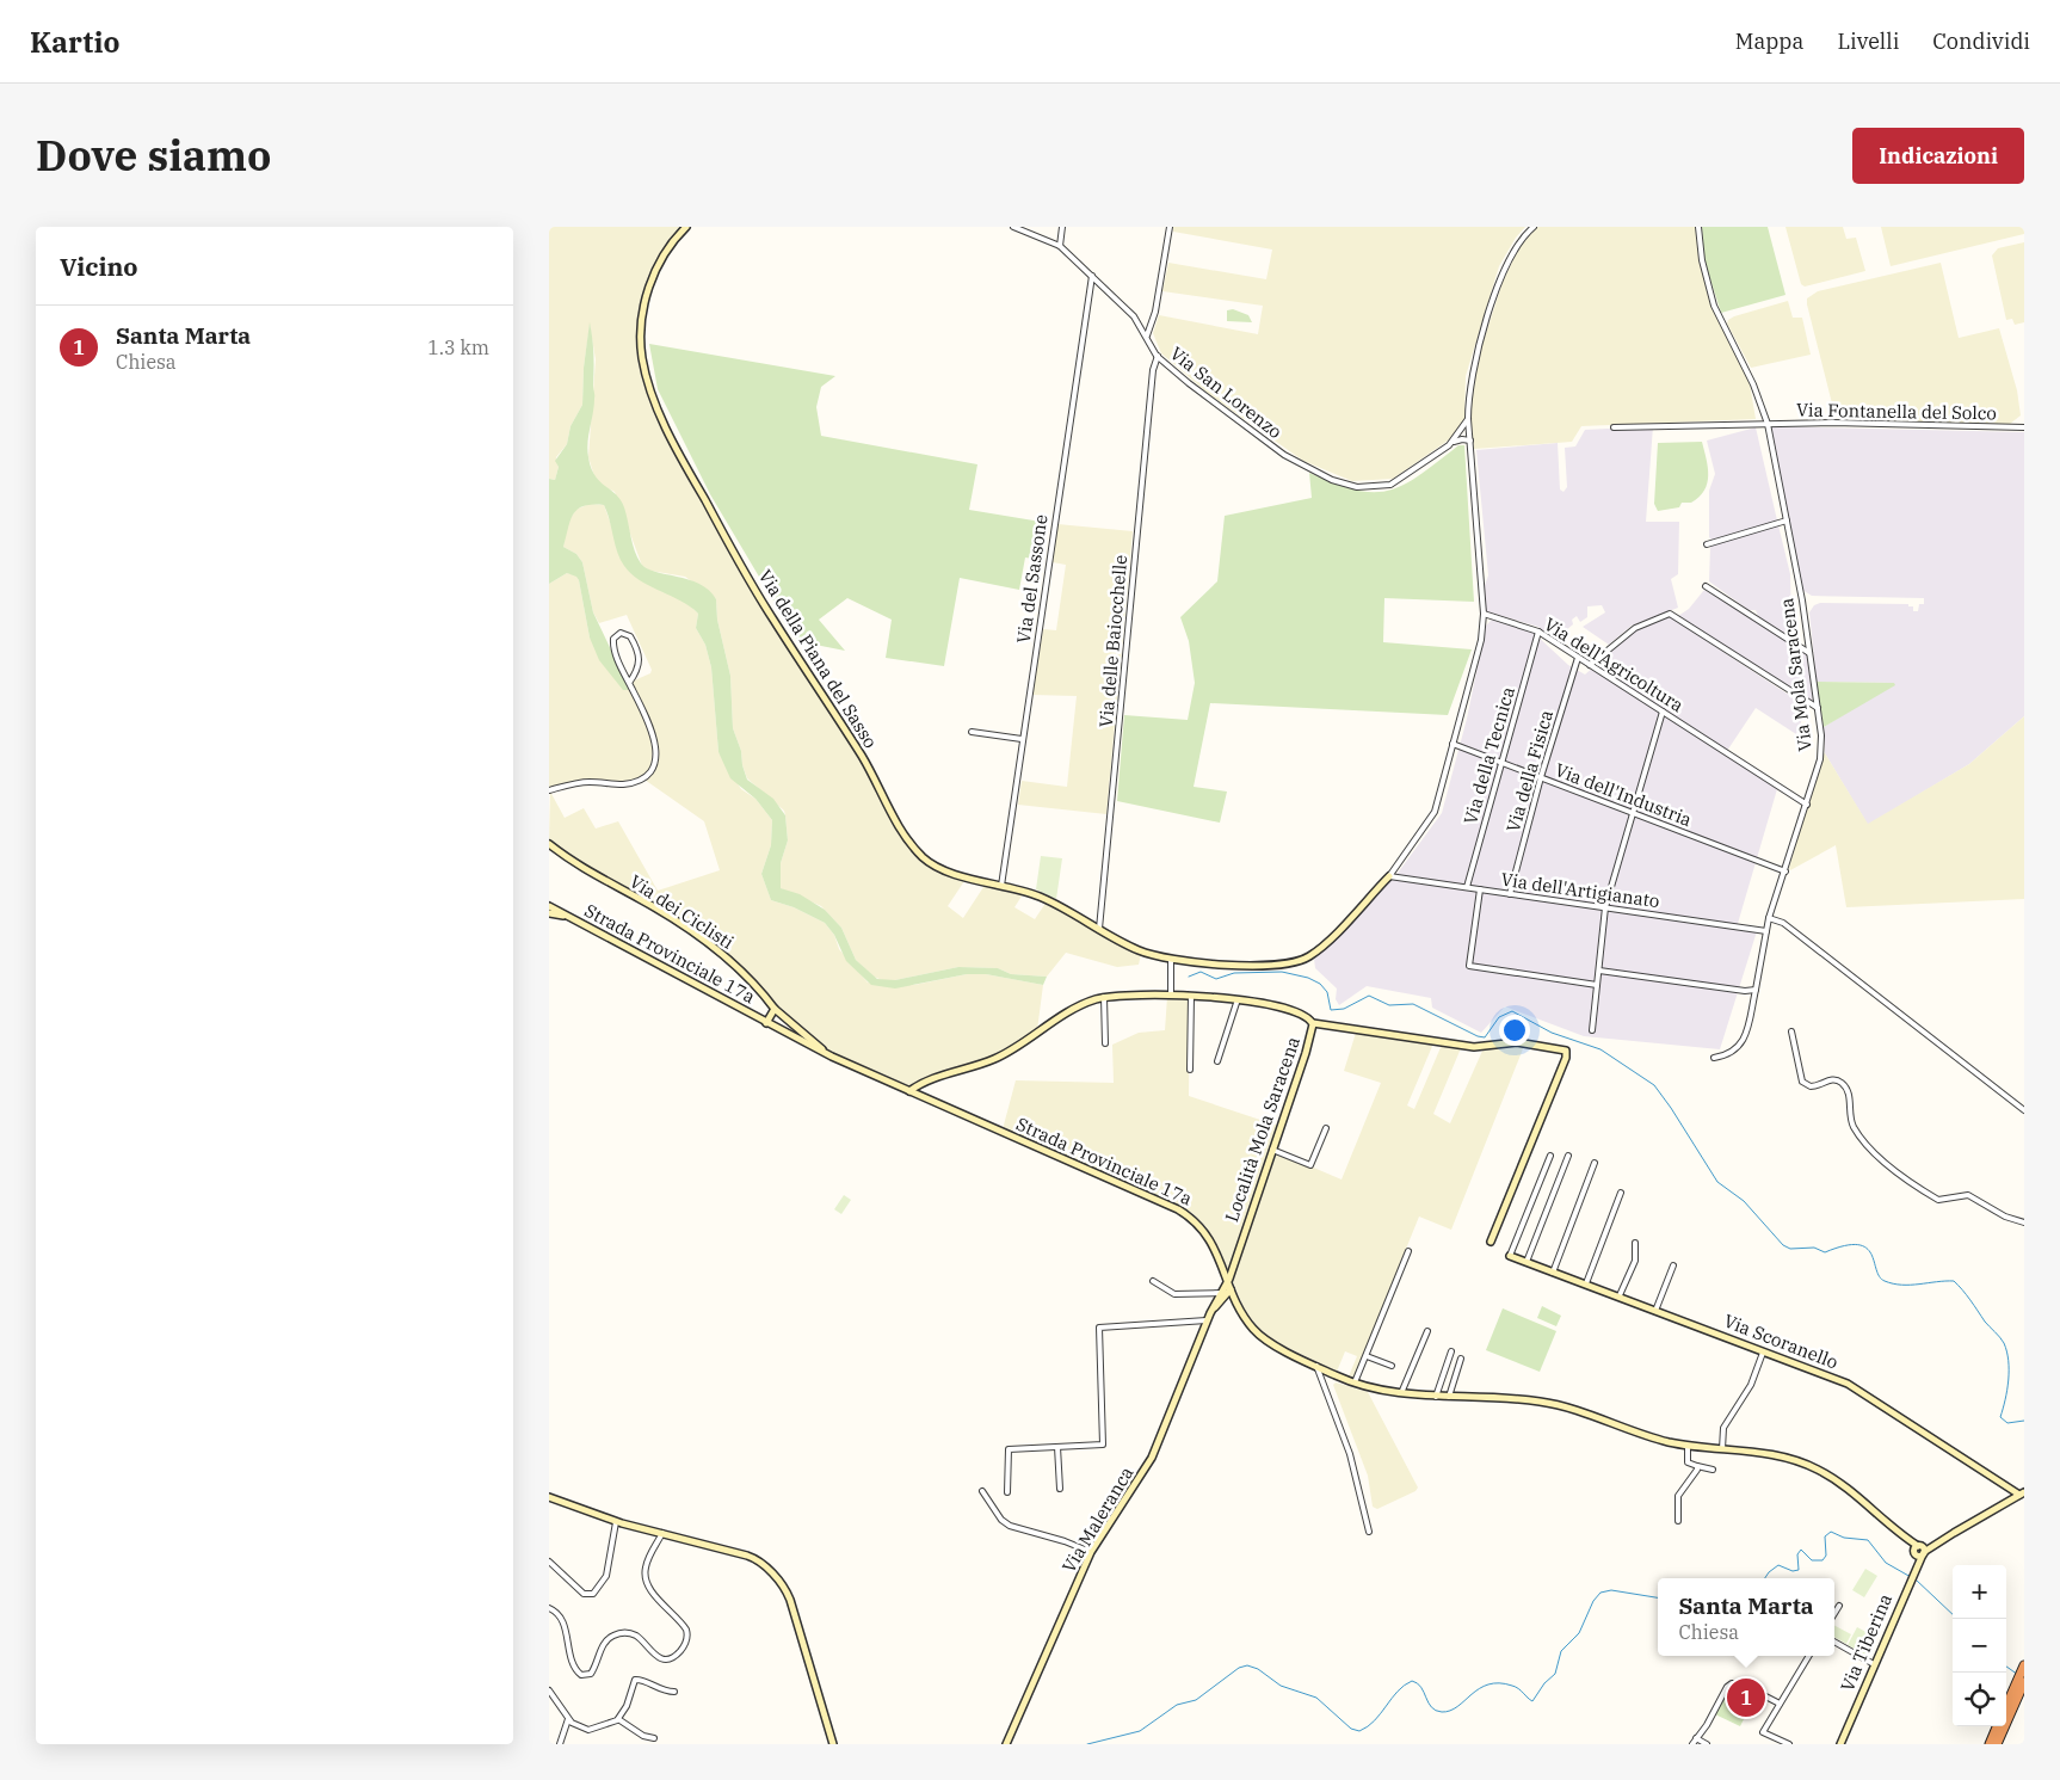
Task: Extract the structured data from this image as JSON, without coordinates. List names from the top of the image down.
{
  "streets": {
    "street": [
      "Via San Lorenzo",
      "Via Fontanella del Solco",
      "Via del Sassone",
      "Via delle Baiocchelle",
      "Via della Piana del Sasso",
      "Via dell'Agricoltura",
      "Via Mola Saracena",
      "Via della Tecnica",
      "Via della Fisica",
      "Via dell'Industria",
      "Via dell'Artigianato",
      "Via dei Ciclisti",
      "Strada Provinciale 17a",
      "Località Mola Saracena",
      "Via Scoranello",
      "Via Maleranca",
      "Via Tiberina"
    ]
  },
  "crossings": [
    ["Via San Lorenzo", "Via del Sassone"],
    ["Via San Lorenzo", "Via delle Baiocchelle"],
    ["Via Fontanella del Solco", "Via Mola Saracena"],
    ["Via del Sassone", "Via della Piana del Sasso"],
    ["Via delle Baiocchelle", "Via della Piana del Sasso"],
    ["Via della Piana del Sasso", "Via dell'Artigianato"],
    ["Via dell'Agricoltura", "Via Mola Saracena"],
    ["Via dell'Agricoltura", "Via della Tecnica"],
    ["Via dell'Agricoltura", "Via della Fisica"],
    ["Via Mola Saracena", "Via dell'Industria"],
    ["Via Mola Saracena", "Via dell'Artigianato"],
    ["Via della Tecnica", "Via dell'Industria"],
    ["Via della Tecnica", "Via dell'Artigianato"],
    ["Via della Fisica", "Via dell'Industria"],
    ["Via della Fisica", "Via dell'Artigianato"],
    ["Via dei Ciclisti", "Strada Provinciale 17a"],
    ["Strada Provinciale 17a", "Località Mola Saracena"],
    ["Strada Provinciale 17a", "Via Tiberina"],
    ["Via Scoranello", "Via Tiberina"]
  ],
  "page": {
    "header": "Kartio",
    "nav": ["Mappa", "Livelli", "Condividi"],
    "title": "Dove siamo",
    "buttons": "Indicazioni",
    "heading": "Vicino",
    "list": [
      {
        "mark": "1",
        "name": "Santa Marta",
        "note": "Chiesa",
        "value": "1.3 km"
      }
    ],
    "map_buttons": ["+", "−"],
    "popup": ["Santa Marta", "Chiesa"],
    "pins": "1"
  }
}
